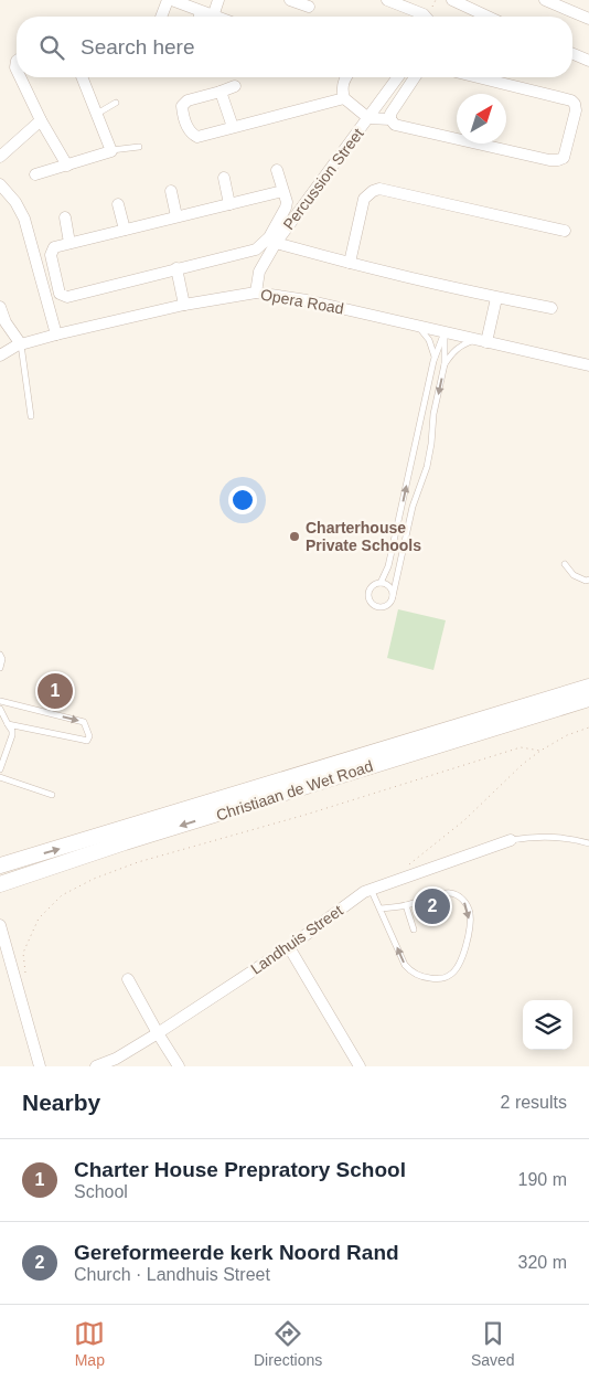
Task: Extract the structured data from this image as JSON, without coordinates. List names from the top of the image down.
{
  "streets": {
    "main road": ["Christiaan de Wet Road"],
    "street": ["Percussion Street", "Opera Road", "Landhuis Street"]
  },
  "crossings": [
    ["Percussion Street", "Opera Road"]
  ],
  "places": ["Charterhouse Private Schools"],
  "north": "top right",
  "page": {
    "search": "Search here",
    "pins": ["1", "2"],
    "heading": ["Nearby", "2 results"],
    "list": [
      {
        "mark": "1",
        "name": "Charter House Prepratory School",
        "note": "School",
        "value": "190 m"
      },
      {
        "mark": "2",
        "name": "Gereformeerde kerk Noord Rand",
        "note": "Church · Landhuis Street",
        "value": "320 m"
      }
    ],
    "nav": ["Map", "Directions", "Saved"]
  }
}
